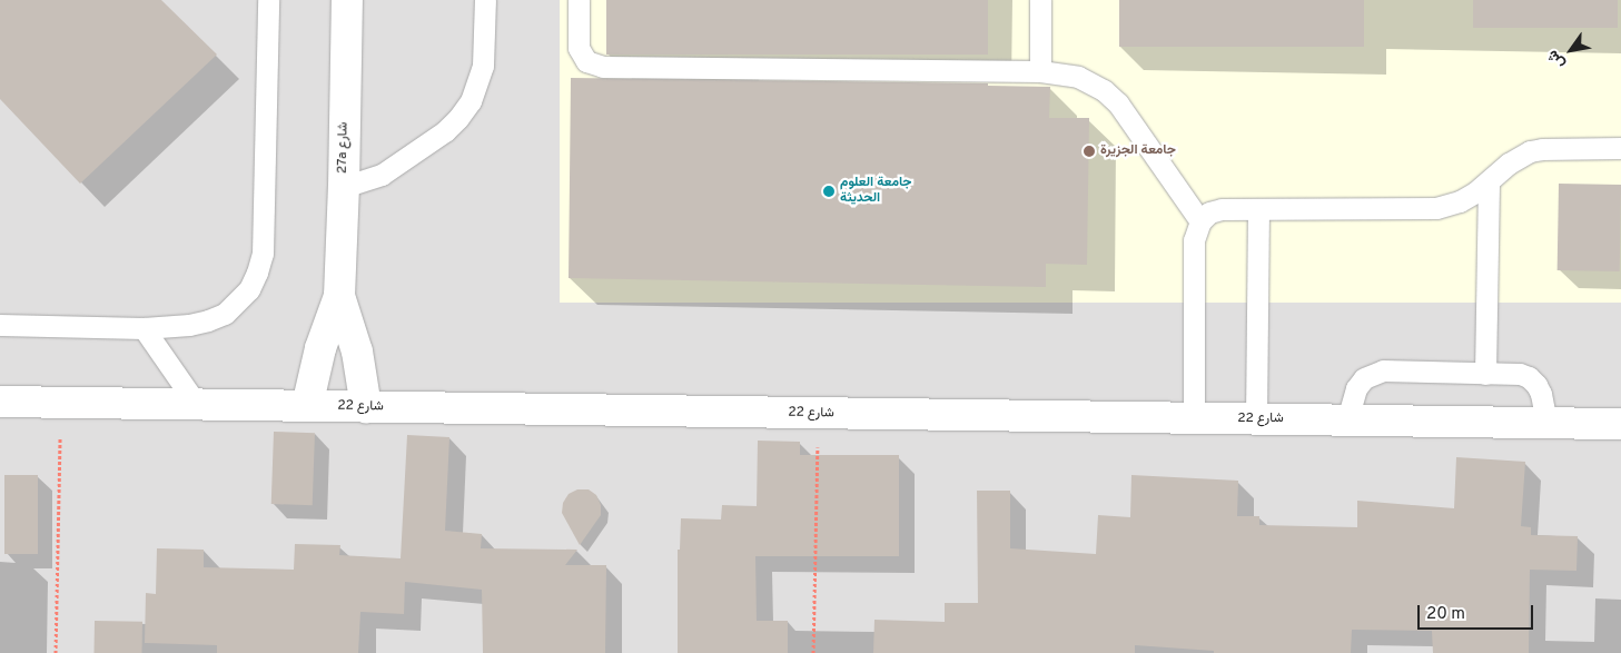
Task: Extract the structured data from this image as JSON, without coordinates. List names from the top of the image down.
{
  "streets": {
    "street": ["27a شارع", "شارع 22"]
  },
  "crossings": [
    ["27a شارع", "شارع 22"]
  ],
  "places": ["جامعة الجزيرة", "جامعة العلوم الحديثة"],
  "scale_bar": "20 m",
  "north": "bottom left"
}
